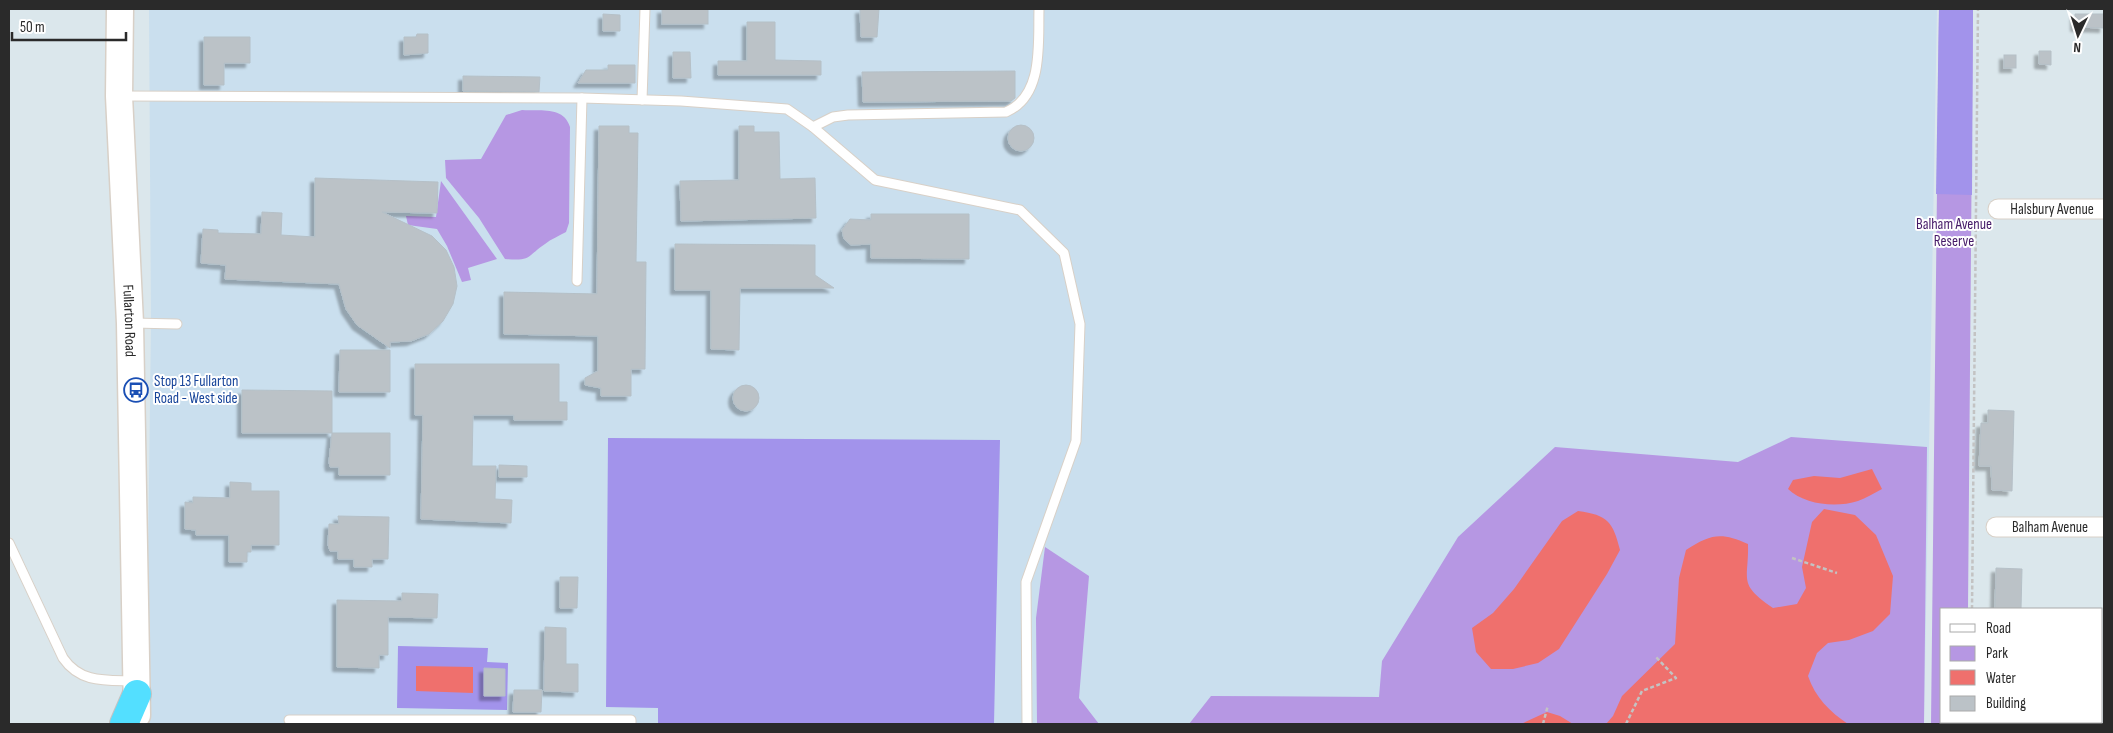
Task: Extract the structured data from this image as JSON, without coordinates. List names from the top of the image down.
{
  "streets": {
    "main road": ["Fullarton Road"],
    "street": ["Halsbury Avenue", "Balham Avenue"]
  },
  "parks": ["Balham Avenue Reserve"],
  "places": {
    "bus stop": ["Stop 13 Fullarton Road - West side"]
  },
  "legend": [
    "Road",
    "Park",
    "Water",
    "Building"
  ],
  "scale_bar": "50 m",
  "north": "bottom"
}
